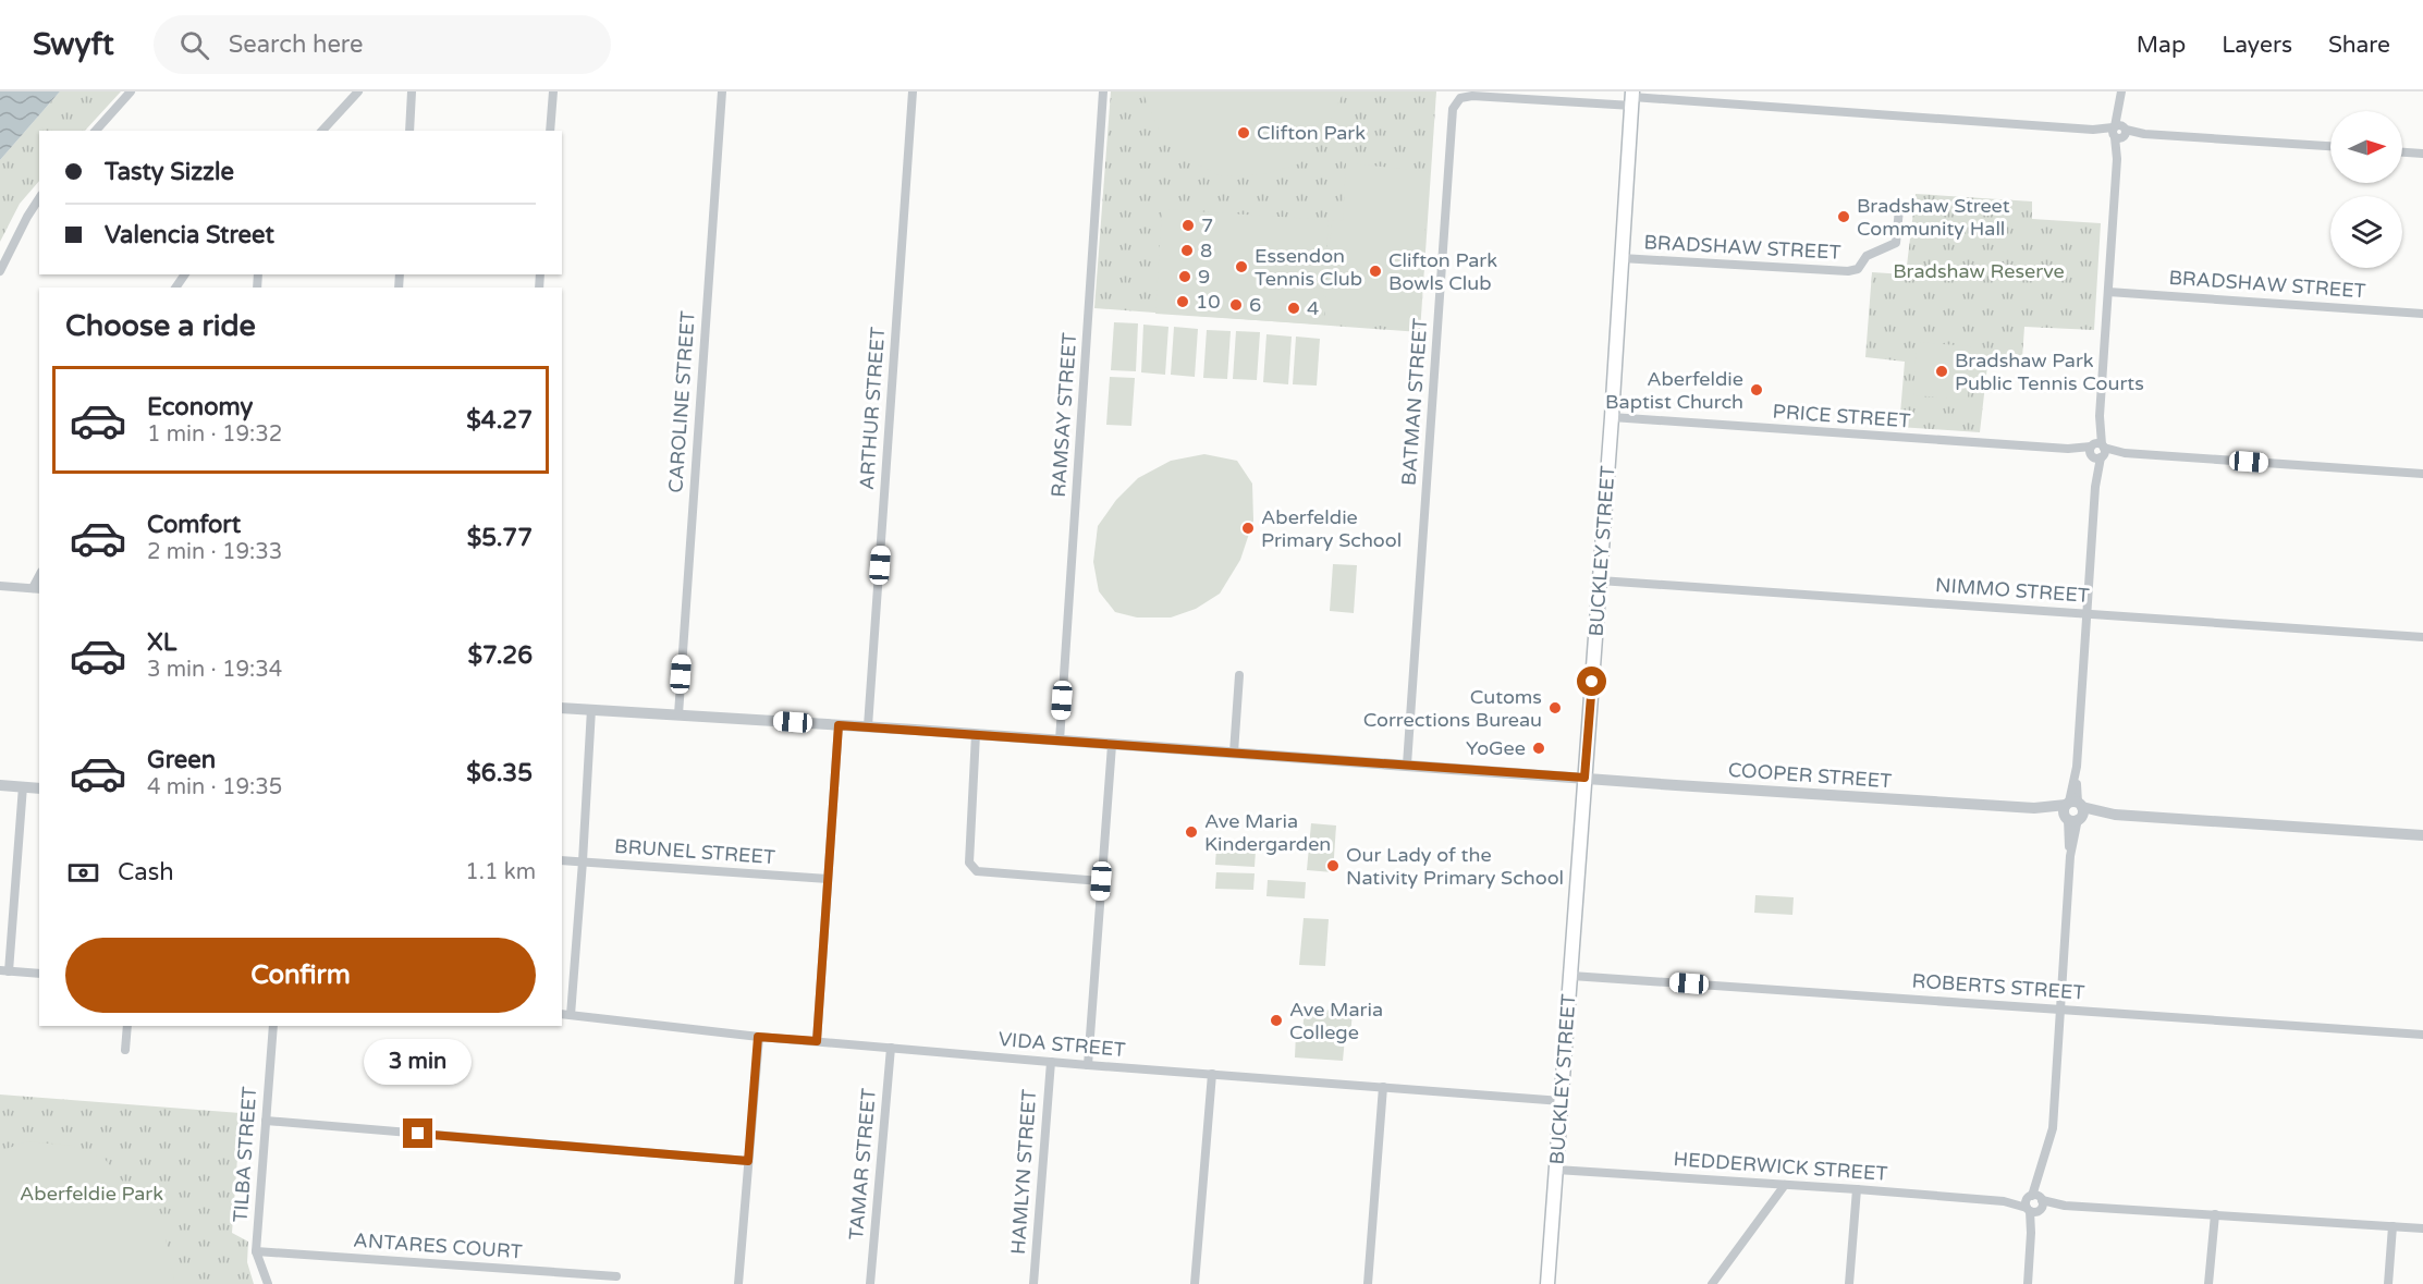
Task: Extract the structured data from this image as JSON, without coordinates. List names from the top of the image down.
{
  "streets": {
    "main road": ["BUCKLEY STREET"],
    "street": [
      "BRADSHAW STREET",
      "CAROLINE STREET",
      "BATMAN STREET",
      "ARTHUR STREET",
      "RAMSAY STREET",
      "PRICE STREET",
      "NIMMO STREET",
      "COOPER STREET",
      "BRUNEL STREET",
      "ROBERTS STREET",
      "VIDA STREET",
      "TILBA STREET",
      "TAMAR STREET",
      "HEDDERWICK STREET",
      "HAMLYN STREET",
      "ANTARES COURT"
    ]
  },
  "crossings": [
    ["BRADSHAW STREET", "BUCKLEY STREET"],
    ["CAROLINE STREET", "COOPER STREET"],
    ["BATMAN STREET", "BUCKLEY STREET"],
    ["BATMAN STREET", "COOPER STREET"],
    ["ARTHUR STREET", "COOPER STREET"],
    ["RAMSAY STREET", "COOPER STREET"],
    ["PRICE STREET", "BUCKLEY STREET"],
    ["BUCKLEY STREET", "NIMMO STREET"],
    ["BUCKLEY STREET", "COOPER STREET"],
    ["BUCKLEY STREET", "ROBERTS STREET"],
    ["BUCKLEY STREET", "VIDA STREET"],
    ["BUCKLEY STREET", "HEDDERWICK STREET"],
    ["VIDA STREET", "TAMAR STREET"],
    ["VIDA STREET", "HAMLYN STREET"],
    ["TILBA STREET", "ANTARES COURT"]
  ],
  "parks": ["Bradshaw Reserve", "Aberfeldie Park"],
  "places": [
    "Clifton Park",
    "Bradshaw Street Community Hall",
    "7",
    "8",
    "Essendon Tennis Club",
    "Clifton Park Bowls Club",
    "9",
    "10",
    "6",
    "4",
    "Bradshaw Park Public Tennis Courts",
    "Aberfeldie Baptist Church",
    "Aberfeldie Primary School",
    "Cutoms Corrections Bureau",
    "YoGee",
    "Ave Maria Kindergarden",
    "Our Lady of the Nativity Primary School",
    "Ave Maria College"
  ],
  "north": "right",
  "page": {
    "header": "Swyft",
    "search": "Search here",
    "nav": ["Map", "Layers", "Share"],
    "banner": ["Tasty Sizzle", "Valencia Street"],
    "heading": "Choose a ride",
    "list": [
      {
        "name": "Economy",
        "note": "1 min · 19:32",
        "value": "$4.27"
      },
      {
        "name": "Comfort",
        "note": "2 min · 19:33",
        "value": "$5.77"
      },
      {
        "name": "XL",
        "note": "3 min · 19:34",
        "value": "$7.26"
      },
      {
        "name": "Green",
        "note": "4 min · 19:35",
        "value": "$6.35"
      }
    ],
    "pay": ["Cash", "1.1 km"],
    "buttons": "Confirm",
    "bubble": "3 min"
  }
}
